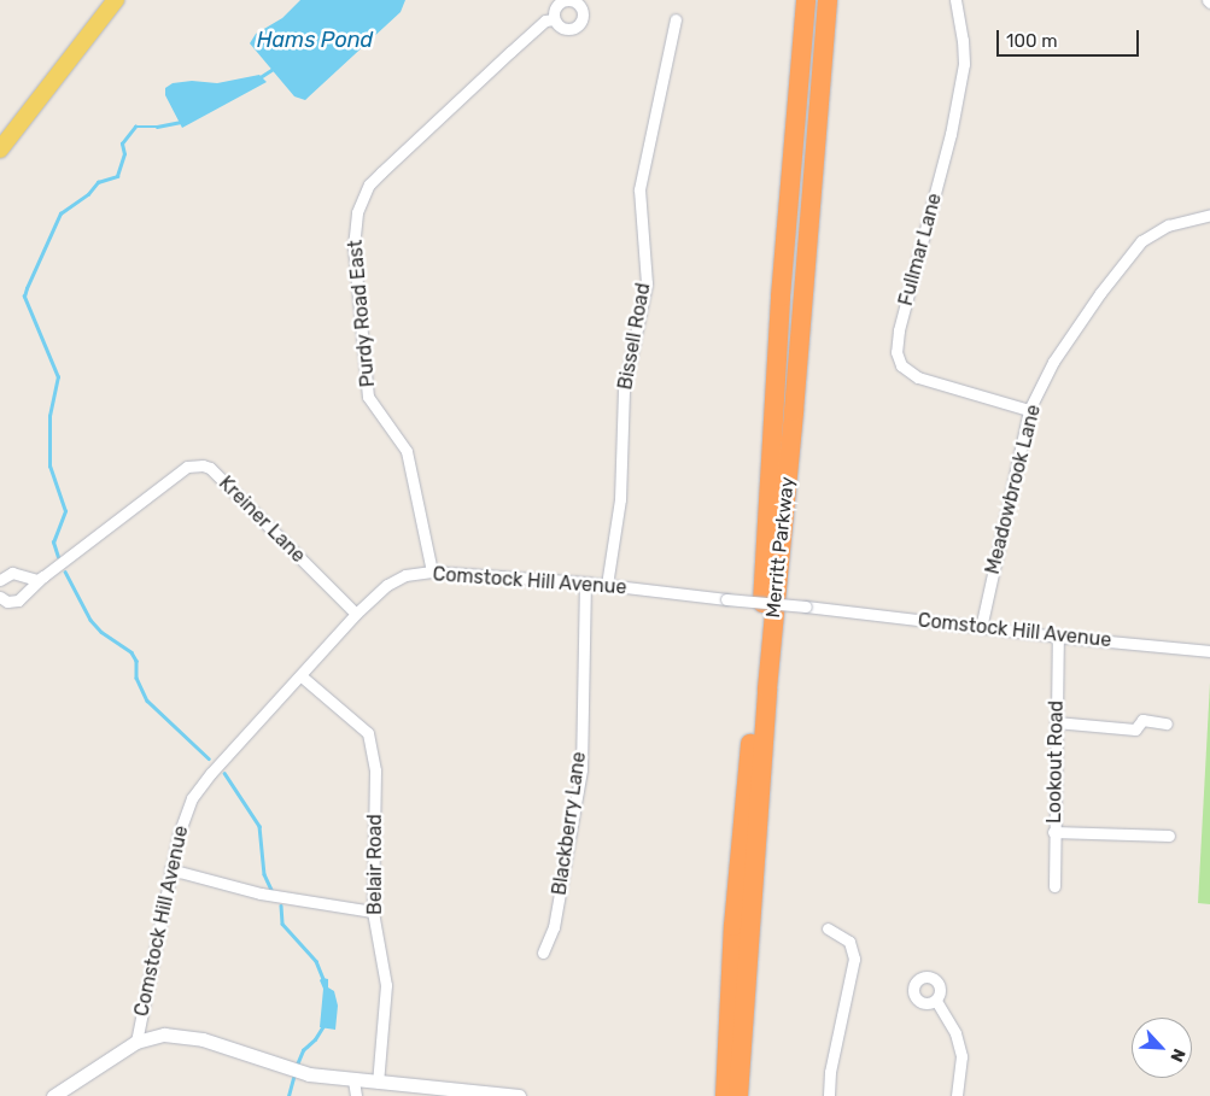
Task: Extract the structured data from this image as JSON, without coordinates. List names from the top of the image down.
{
  "streets": {
    "highway": ["Merritt Parkway"],
    "street": [
      "Fullmar Lane",
      "Purdy Road East",
      "Bissell Road",
      "Meadowbrook Lane",
      "Kreiner Lane",
      "Comstock Hill Avenue",
      "Lookout Road",
      "Blackberry Lane",
      "Belair Road"
    ]
  },
  "crossings": [
    ["Fullmar Lane", "Meadowbrook Lane"],
    ["Purdy Road East", "Comstock Hill Avenue"],
    ["Bissell Road", "Comstock Hill Avenue"],
    ["Meadowbrook Lane", "Comstock Hill Avenue"],
    ["Kreiner Lane", "Comstock Hill Avenue"],
    ["Comstock Hill Avenue", "Lookout Road"],
    ["Comstock Hill Avenue", "Blackberry Lane"],
    ["Comstock Hill Avenue", "Belair Road"]
  ],
  "water": ["Hams Pond"],
  "scale_bar": "100 m",
  "north": "bottom right"
}
